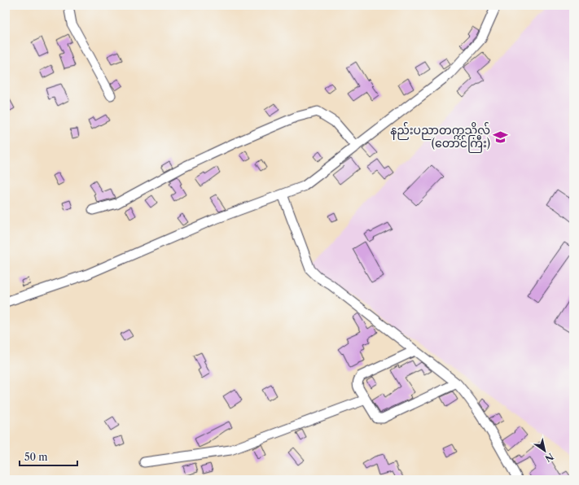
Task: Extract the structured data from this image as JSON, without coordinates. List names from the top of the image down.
{
  "places": {
    "school or university": ["နည်းပညာတက္ကသိုလ် (တောင်ကြီး)"]
  },
  "scale_bar": "50 m",
  "north": "bottom right"
}
